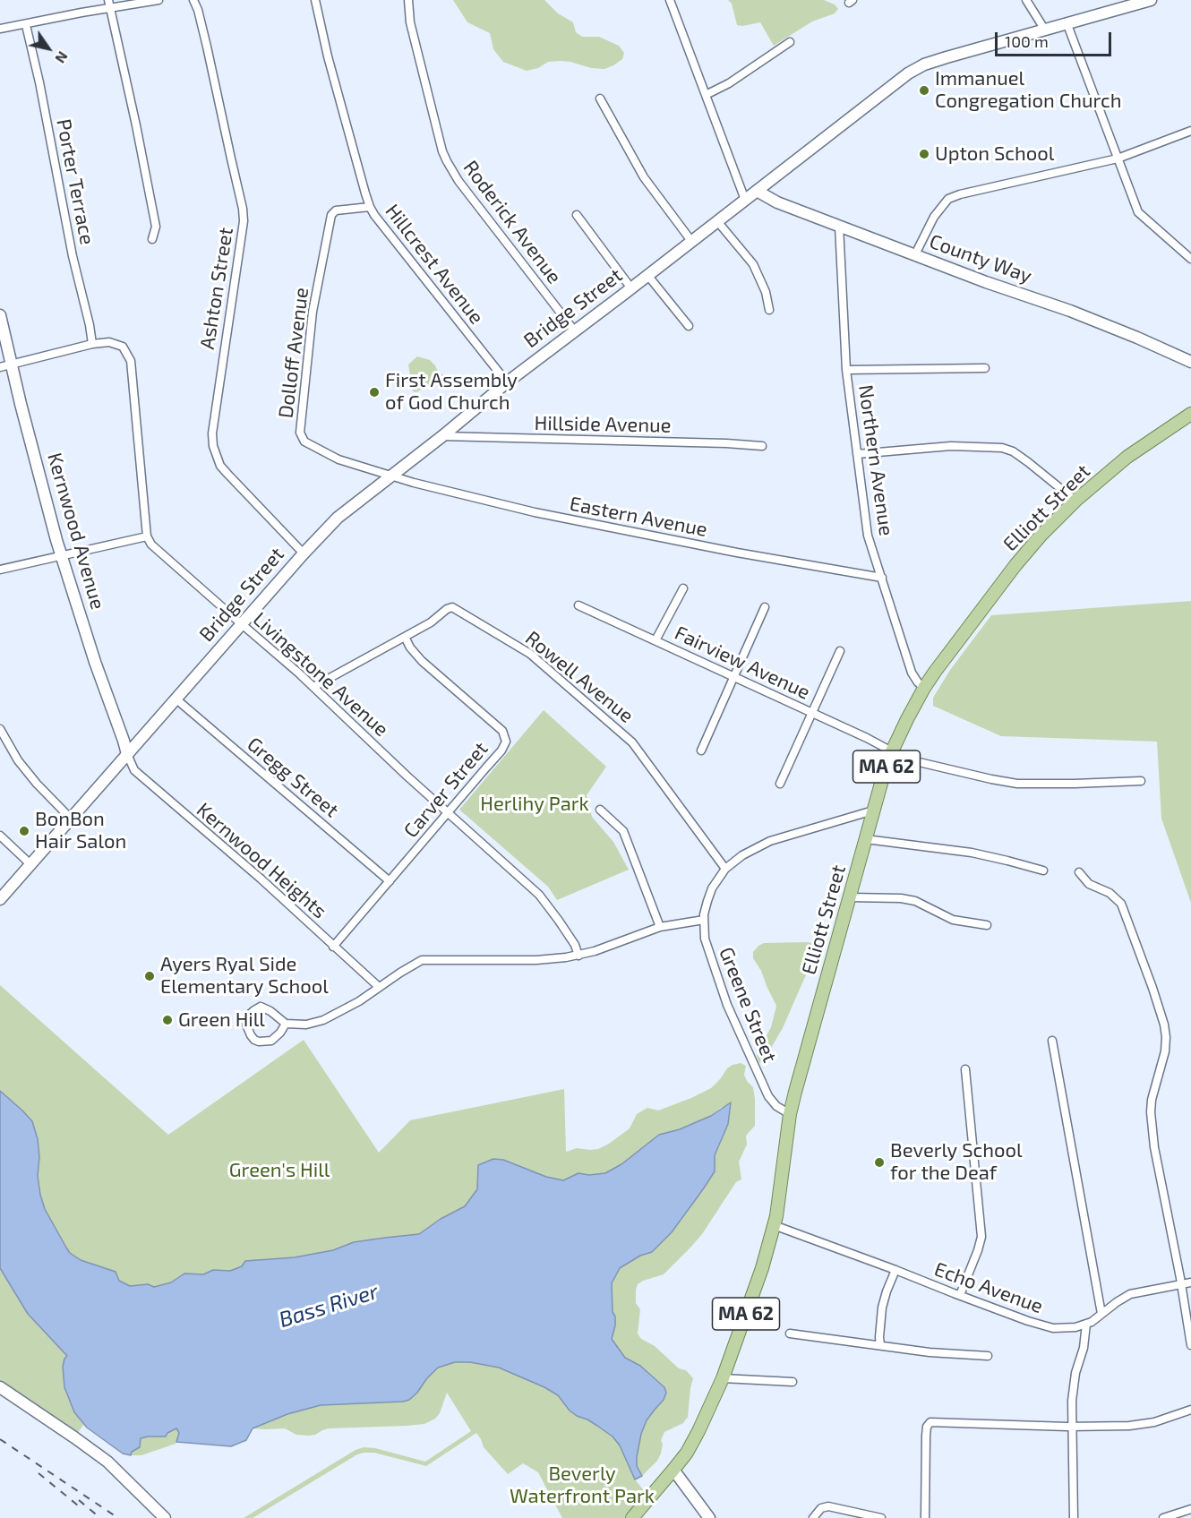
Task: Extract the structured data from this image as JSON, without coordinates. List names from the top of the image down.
{
  "streets": {
    "main road": [
      "County Way",
      "Bridge Street",
      "Elliott Street",
      "Kernwood Avenue",
      "MA 62"
    ],
    "street": [
      "Porter Terrace",
      "Roderick Avenue",
      "Hillcrest Avenue",
      "Ashton Street",
      "Dolloff Avenue",
      "Hillside Avenue",
      "Northern Avenue",
      "Eastern Avenue",
      "Fairview Avenue",
      "Livingstone Avenue",
      "Rowell Avenue",
      "Gregg Street",
      "Carver Street",
      "Kernwood Heights",
      "Greene Street",
      "Echo Avenue"
    ]
  },
  "crossings": [
    ["Roderick Avenue", "Bridge Street"],
    ["County Way", "Bridge Street"],
    ["County Way", "Northern Avenue"],
    ["Hillcrest Avenue", "Bridge Street"],
    ["Hillcrest Avenue", "Dolloff Avenue"],
    ["Ashton Street", "Bridge Street"],
    ["Bridge Street", "Dolloff Avenue"],
    ["Bridge Street", "Hillside Avenue"],
    ["Bridge Street", "Eastern Avenue"],
    ["Bridge Street", "Kernwood Avenue"],
    ["Bridge Street", "Livingstone Avenue"],
    ["Bridge Street", "Gregg Street"],
    ["Bridge Street", "Kernwood Heights"],
    ["Dolloff Avenue", "Eastern Avenue"],
    ["Northern Avenue", "Elliott Street"],
    ["Northern Avenue", "Eastern Avenue"],
    ["Elliott Street", "Fairview Avenue"],
    ["Elliott Street", "Greene Street"],
    ["Elliott Street", "Echo Avenue"],
    ["Kernwood Avenue", "Kernwood Heights"],
    ["Livingstone Avenue", "Rowell Avenue"],
    ["Livingstone Avenue", "Carver Street"],
    ["Rowell Avenue", "Carver Street"],
    ["Rowell Avenue", "Greene Street"],
    ["Gregg Street", "Carver Street"],
    ["Carver Street", "Kernwood Heights"]
  ],
  "water": ["Bass River"],
  "parks": ["Herlihy Park", "Green's Hill", "Beverly Waterfront Park"],
  "places": [
    "Immanuel Congregation Church",
    "Upton School",
    "First Assembly of God Church",
    "BonBon Hair Salon",
    "Ayers Ryal Side Elementary School",
    "Green Hill",
    "Beverly School for the Deaf"
  ],
  "scale_bar": "100 m",
  "north": "bottom right"
}
